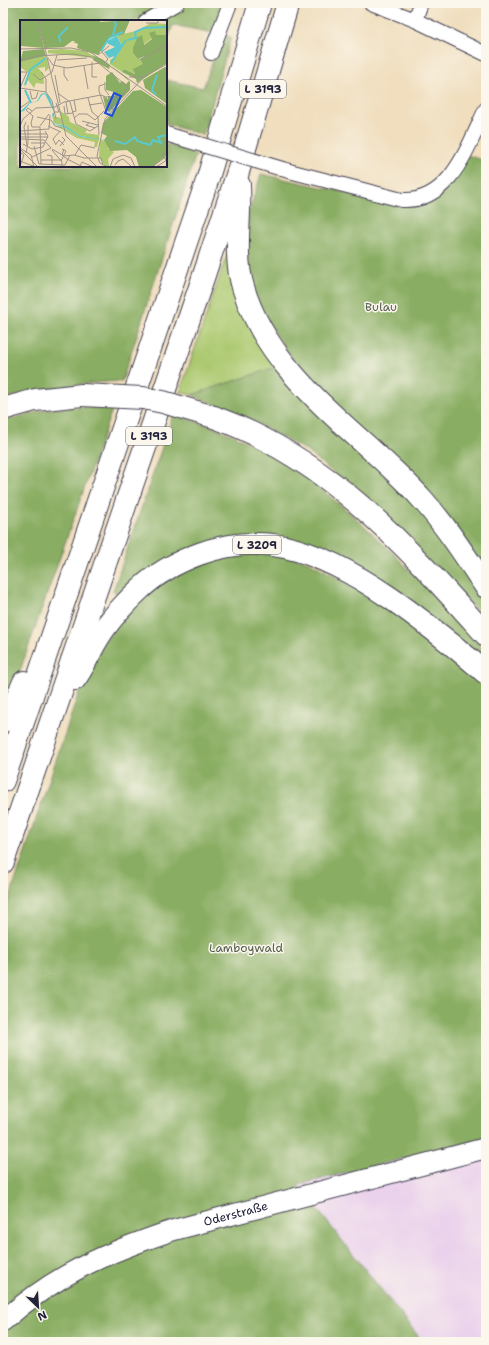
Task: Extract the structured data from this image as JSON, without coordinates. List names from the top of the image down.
{
  "streets": {
    "highway": ["L 3193", "L 3209"],
    "street": ["Oderstraße"]
  },
  "crossings": [
    ["L 3193", "L 3209"]
  ],
  "parks": ["Bulau", "Lamboywald"],
  "north": "bottom right"
}
